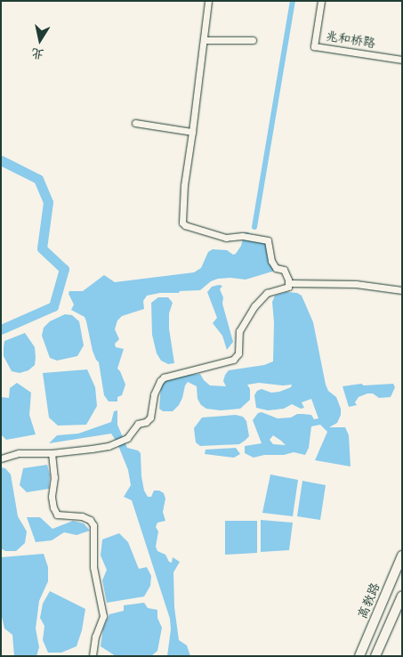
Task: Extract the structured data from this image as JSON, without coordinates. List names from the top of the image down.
{
  "streets": {
    "main road": ["高教路"],
    "street": ["兆和桥路"]
  },
  "north": "bottom"
}
